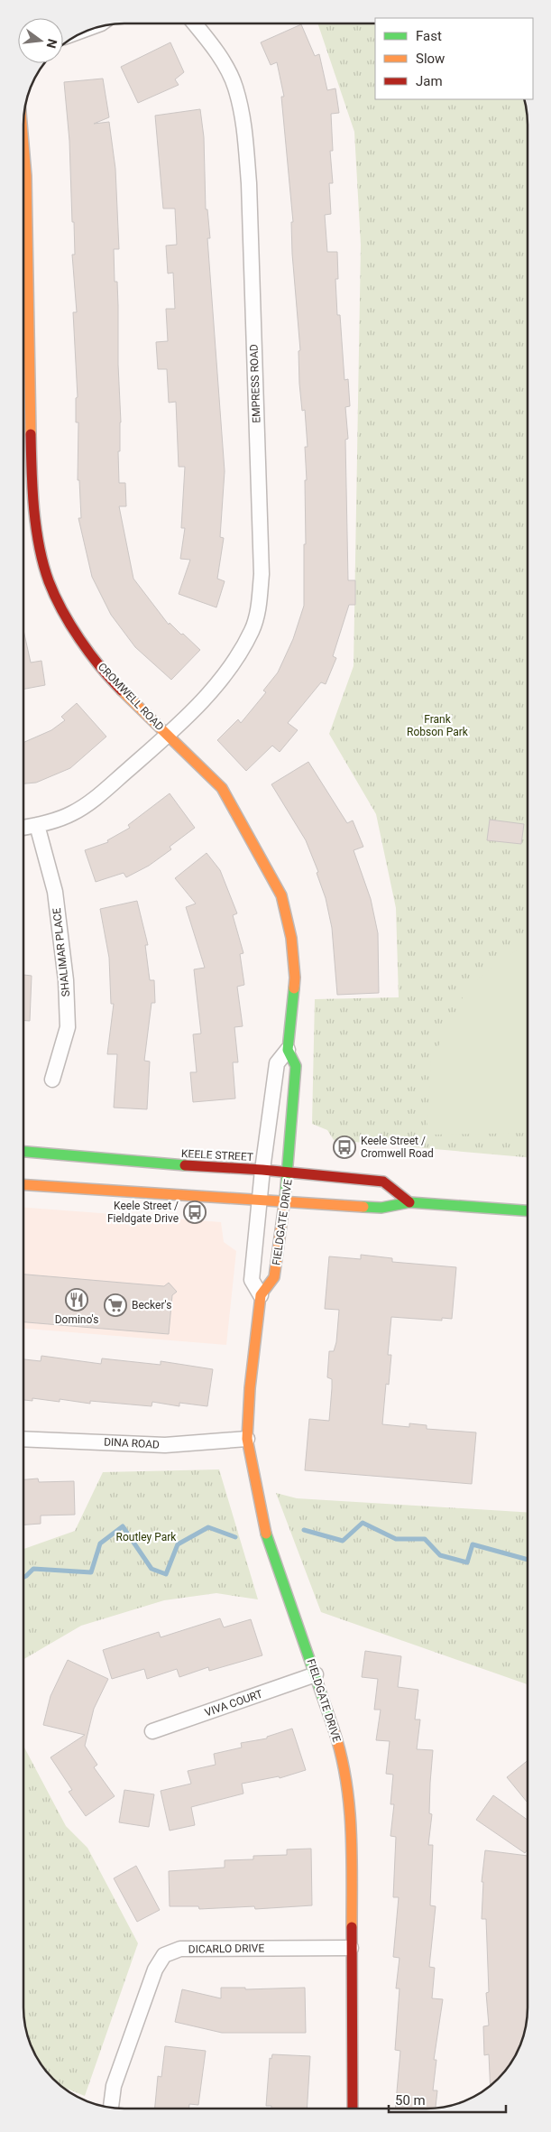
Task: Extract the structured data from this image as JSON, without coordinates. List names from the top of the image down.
{
  "streets": {
    "street": [
      "EMPRESS ROAD",
      "CROMWELL ROAD",
      "SHALIMAR PLACE",
      "KEELE STREET",
      "FIELDGATE DRIVE",
      "DINA ROAD",
      "VIVA COURT",
      "DICARLO DRIVE"
    ]
  },
  "crossings": [
    ["EMPRESS ROAD", "CROMWELL ROAD"],
    ["EMPRESS ROAD", "SHALIMAR PLACE"],
    ["CROMWELL ROAD", "KEELE STREET"],
    ["CROMWELL ROAD", "FIELDGATE DRIVE"],
    ["KEELE STREET", "FIELDGATE DRIVE"],
    ["FIELDGATE DRIVE", "DINA ROAD"],
    ["FIELDGATE DRIVE", "VIVA COURT"],
    ["FIELDGATE DRIVE", "DICARLO DRIVE"]
  ],
  "parks": ["Frank Robson Park", "Routley Park"],
  "places": {
    "bus stop": ["Keele Street / Cromwell Road", "Keele Street / Fieldgate Drive"],
    "restaurant": ["Domino's"],
    "supermarket": ["Becker's"]
  },
  "legend": ["Fast", "Slow", "Jam"],
  "scale_bar": "50 m",
  "north": "right"
}
